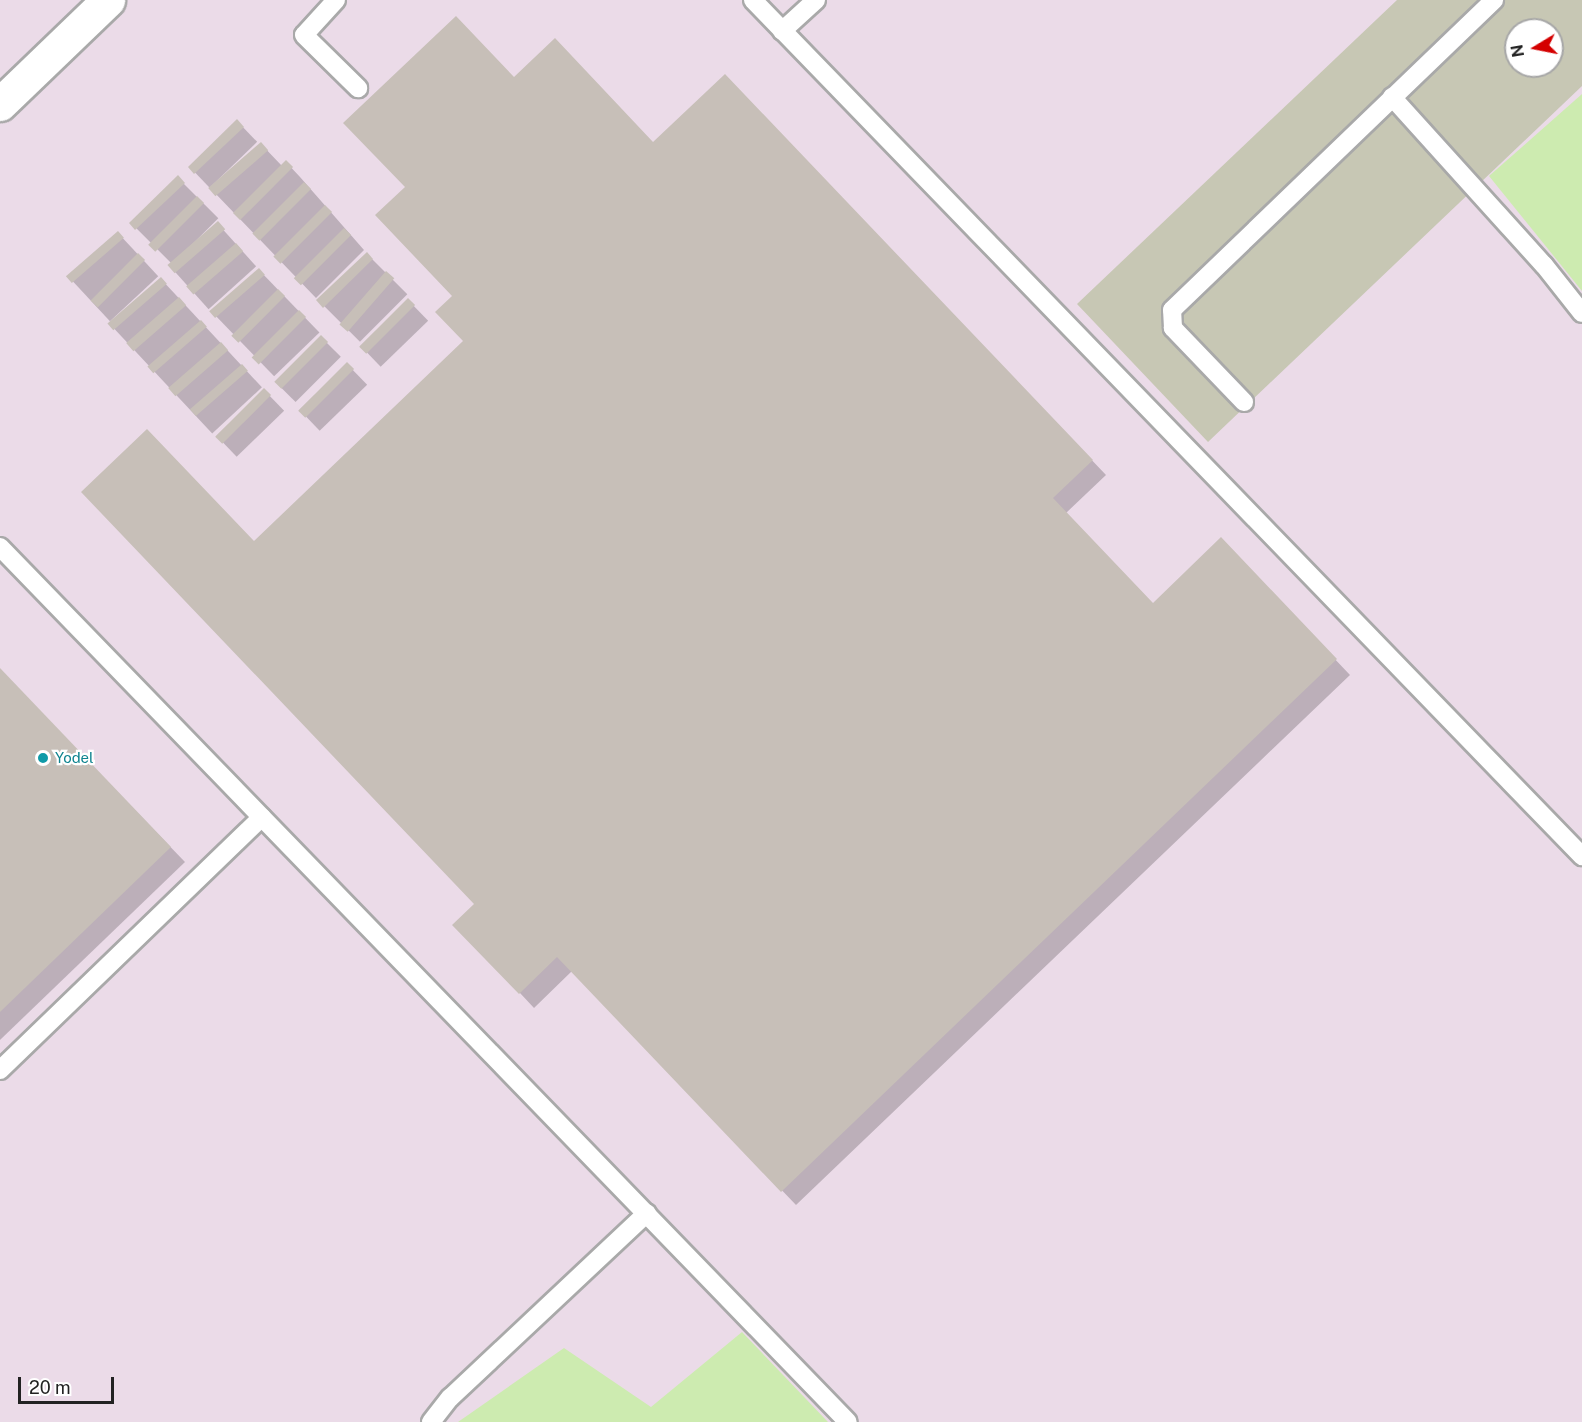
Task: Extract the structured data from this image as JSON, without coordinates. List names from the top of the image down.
{
  "places": ["Yodel"],
  "scale_bar": "20 m",
  "north": "left"
}
